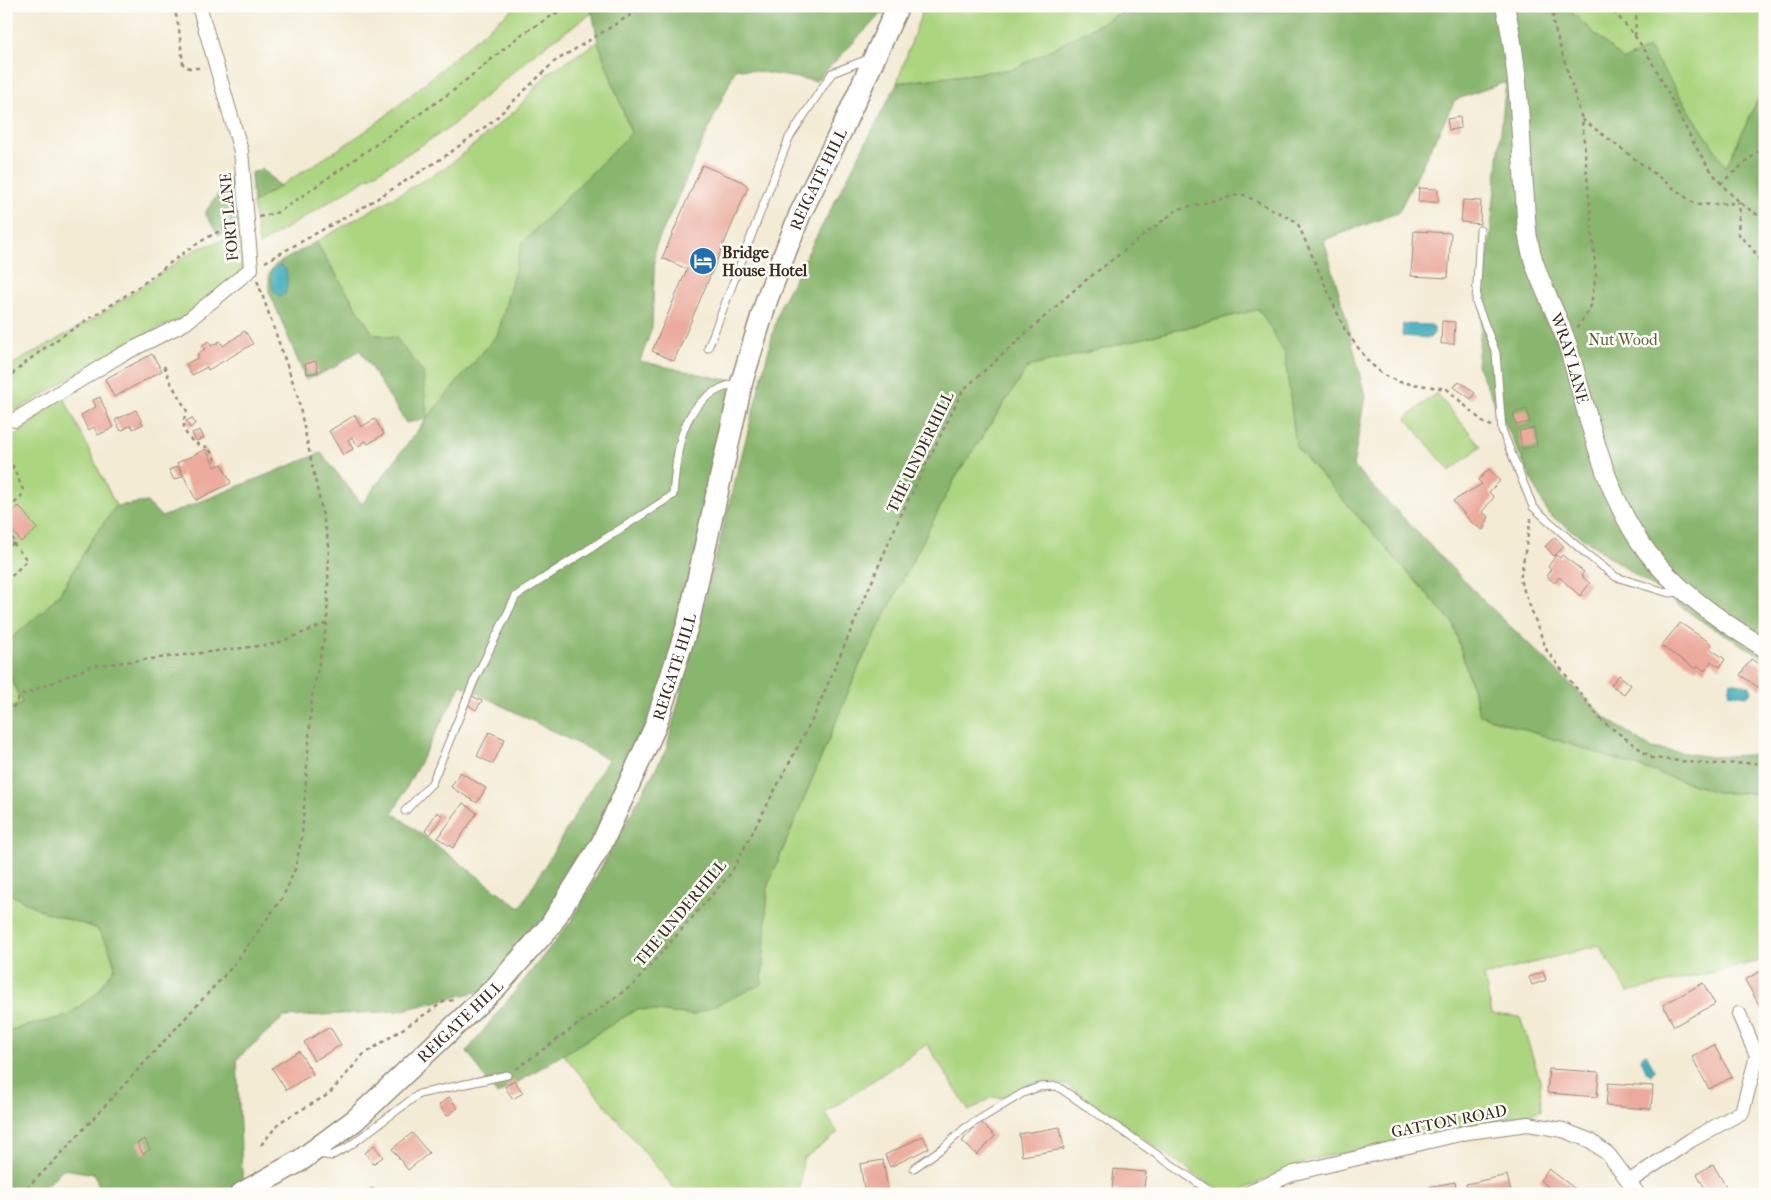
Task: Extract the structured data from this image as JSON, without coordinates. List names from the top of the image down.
{
  "streets": {
    "main road": ["REIGATE HILL"],
    "street": ["FORT LANE", "WRAY LANE", "GATTON ROAD"],
    "path": ["THE UNDERHILL"]
  },
  "parks": ["Nut Wood"],
  "places": {
    "hotel": ["Bridge House Hotel"]
  }
}
